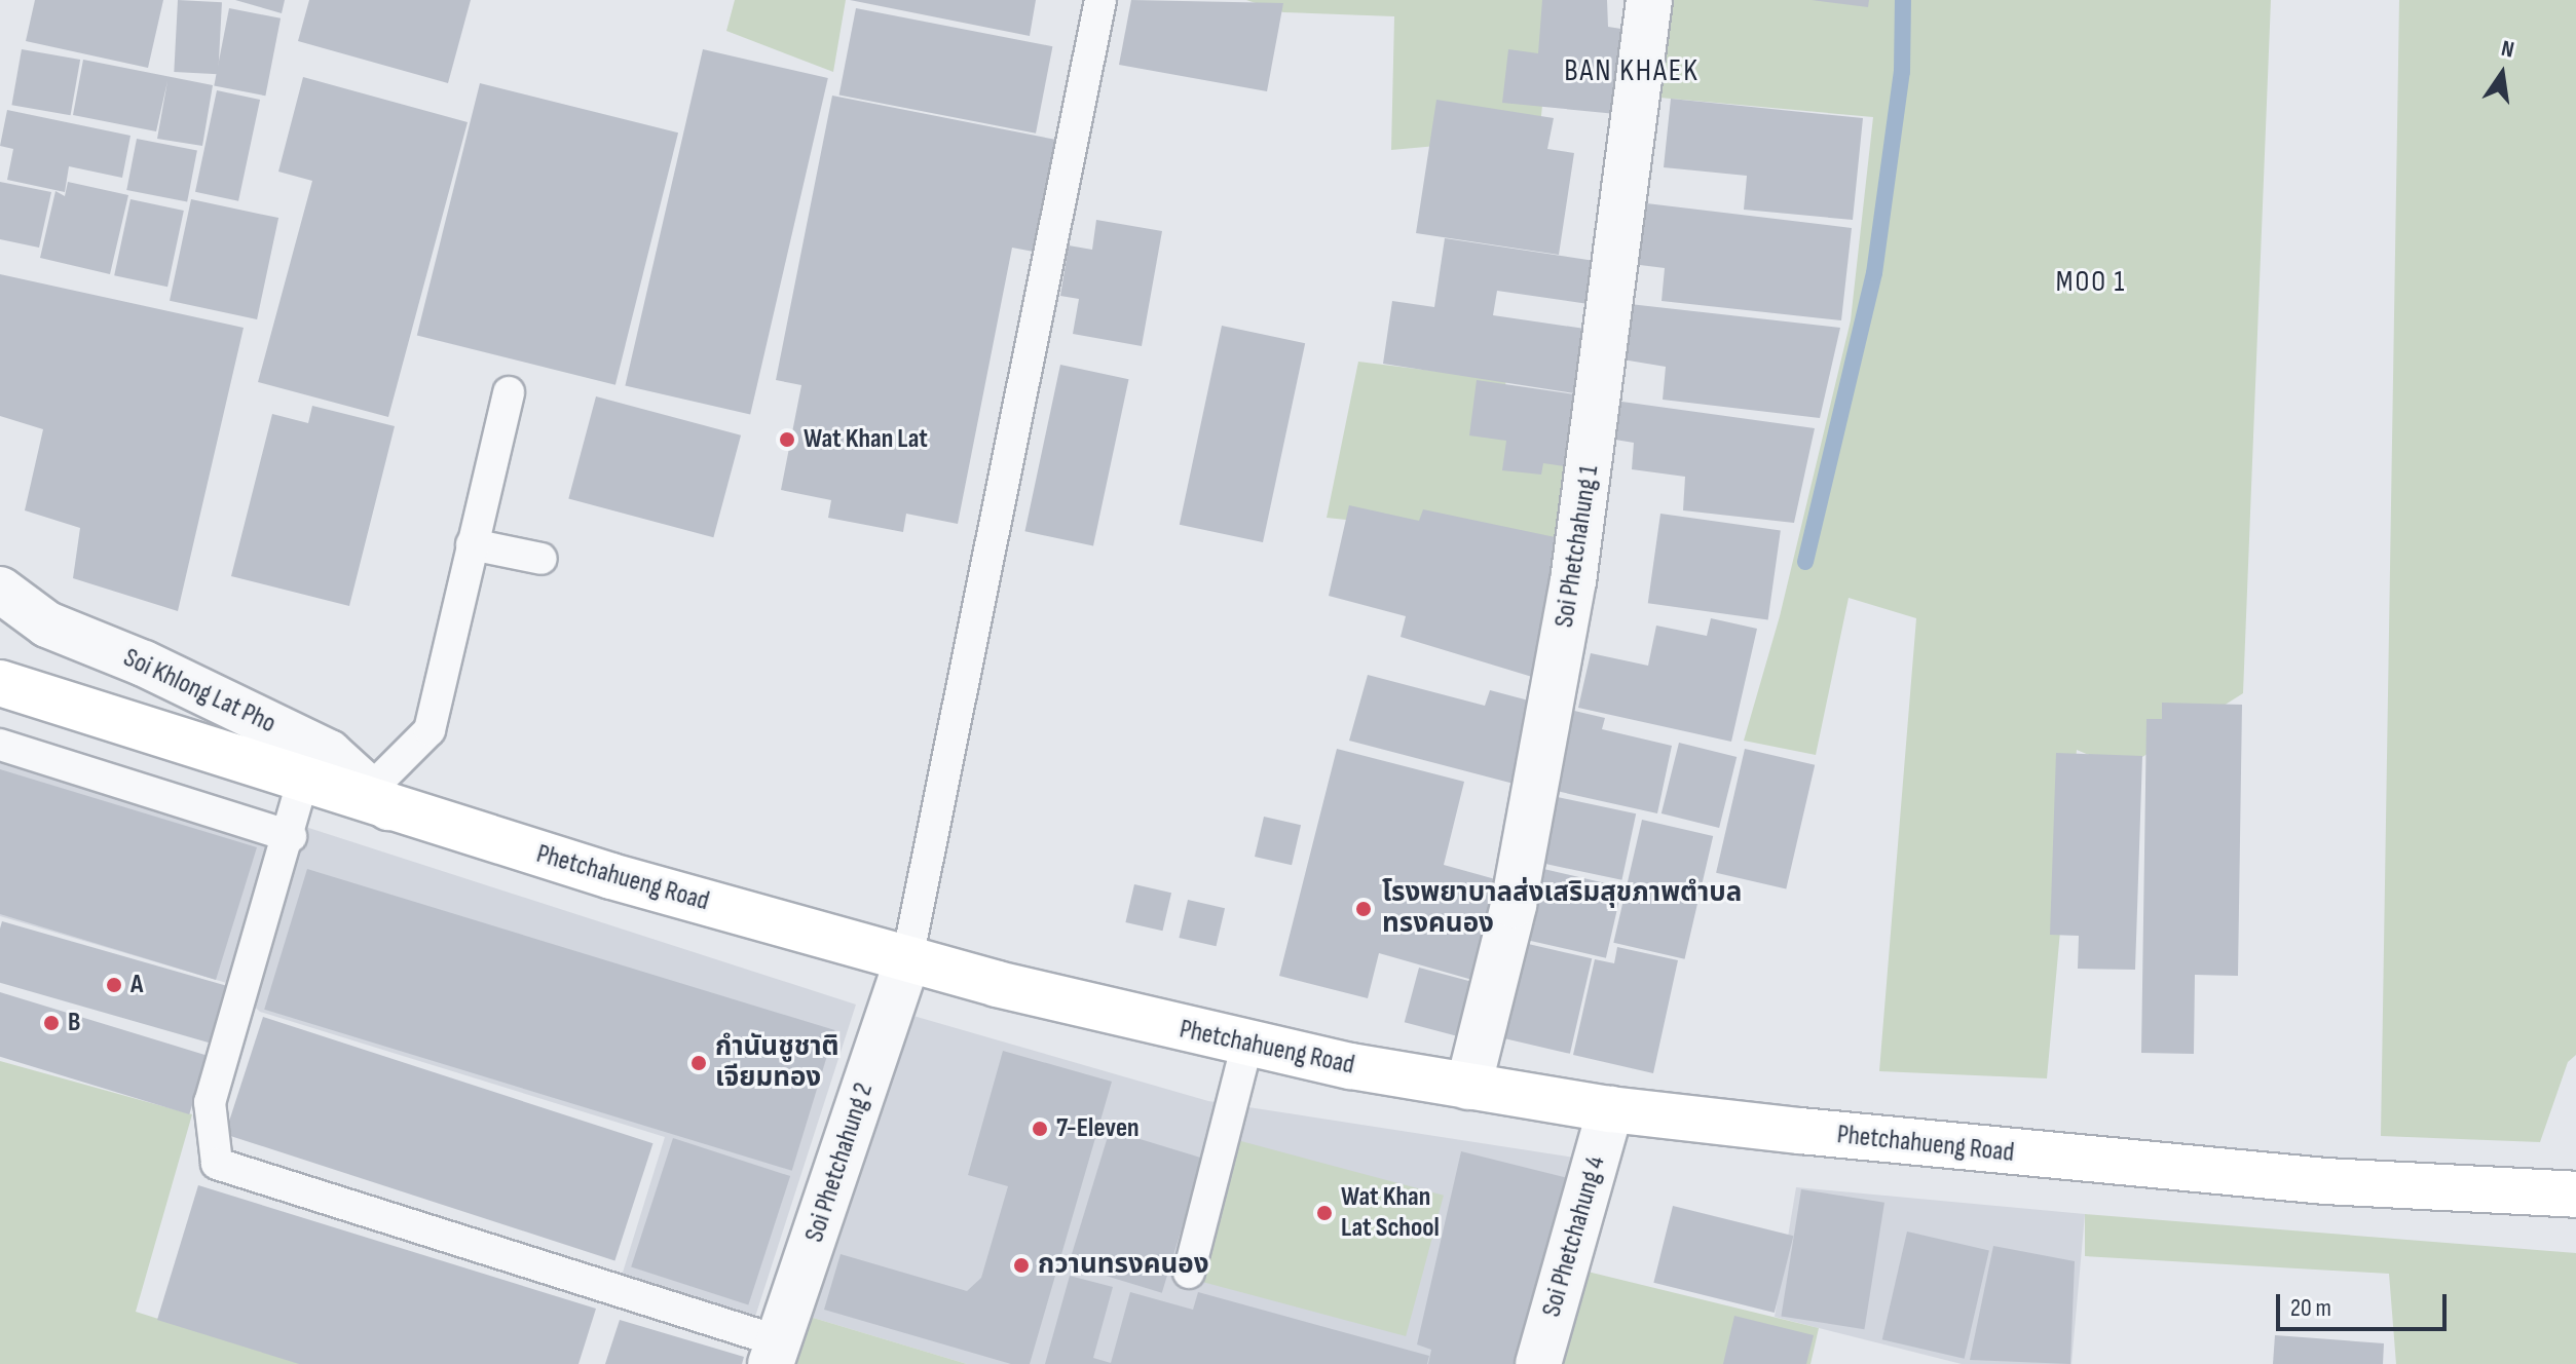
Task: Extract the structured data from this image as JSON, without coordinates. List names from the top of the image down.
{
  "streets": {
    "main road": ["Phetchahueng Road"],
    "street": [
      "Soi Phetchahung 1",
      "Soi Khlong Lat Pho",
      "Soi Phetchahung 2",
      "Soi Phetchahung 4"
    ]
  },
  "crossings": [
    ["Soi Phetchahung 1", "Phetchahueng Road"],
    ["Soi Khlong Lat Pho", "Phetchahueng Road"],
    ["Phetchahueng Road", "Soi Phetchahung 2"],
    ["Phetchahueng Road", "Soi Phetchahung 4"]
  ],
  "districts": ["BAN KHAEK", "MOO 1"],
  "places": [
    "Wat Khan Lat",
    "โรงพยาบาลส่งเสริมสุขภาพตำบล ทรงคนอง",
    "A",
    "B",
    "กำนันชูชาติ เจียมทอง",
    "7-Eleven",
    "Wat Khan Lat School",
    "กวานทรงคนอง"
  ],
  "scale_bar": "20 m",
  "north": "top"
}
